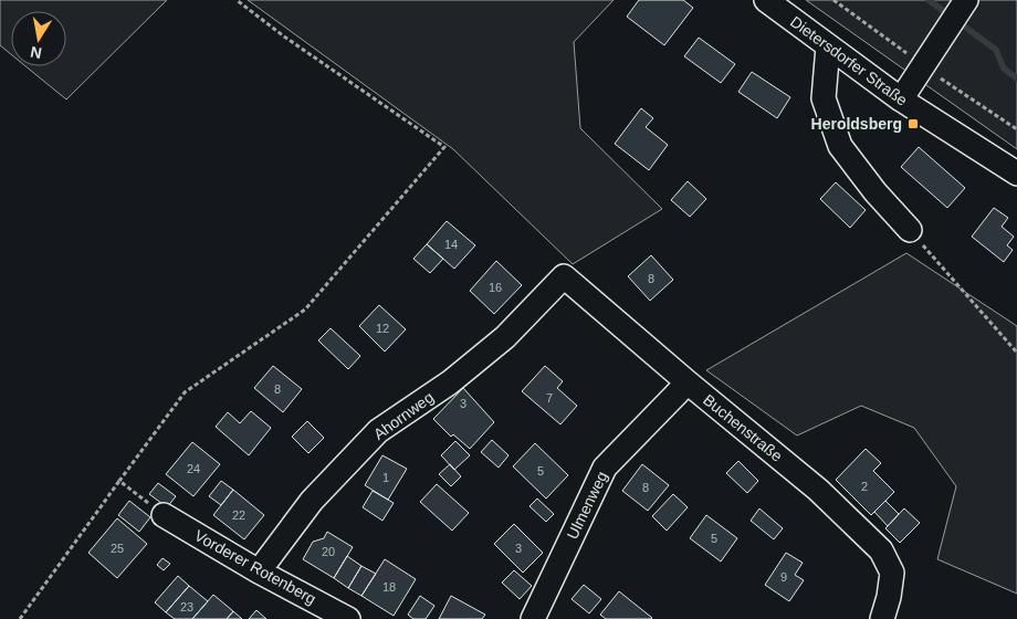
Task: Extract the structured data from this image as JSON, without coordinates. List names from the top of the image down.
{
  "streets": {
    "street": [
      "Dietersdorfer Straße",
      "Ahornweg",
      "Buchenstraße",
      "Ulmenweg",
      "Vorderer Rotenberg"
    ]
  },
  "crossings": [
    ["Ahornweg", "Buchenstraße"],
    ["Ahornweg", "Vorderer Rotenberg"],
    ["Buchenstraße", "Ulmenweg"]
  ],
  "places": {
    "transit": ["Heroldsberg"]
  },
  "house_numbers": [
    "14",
    "8",
    "16",
    "12",
    "8",
    "7",
    "3",
    "24",
    "5",
    "1",
    "2",
    "8",
    "22",
    "5",
    "25",
    "3",
    "20",
    "9",
    "18",
    "23"
  ],
  "north": "bottom"
}
